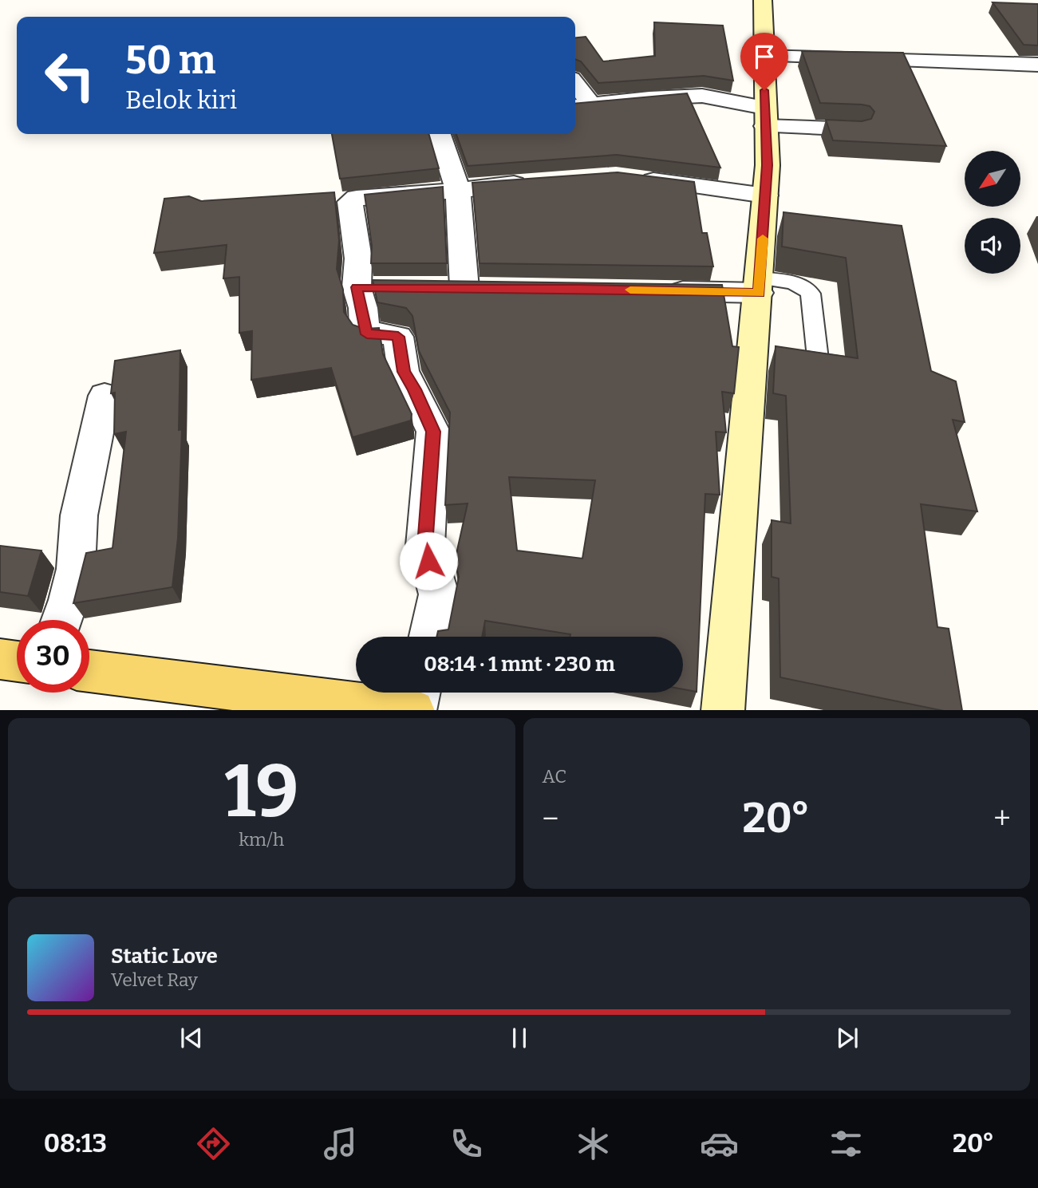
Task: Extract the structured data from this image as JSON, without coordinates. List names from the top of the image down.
{
  "north": "bottom left",
  "page": {
    "turn": ["50 m", "Belok kiri"],
    "limit": "30",
    "trip": "08:14 · 1 mnt · 230 m",
    "tile": [
      ["19", "km/h"],
      "AC"
    ],
    "heat": ["−", "20°", "+"],
    "song": ["Static Love", "Velvet Ray"],
    "tabs": ["08:13", "20°"]
  }
}
